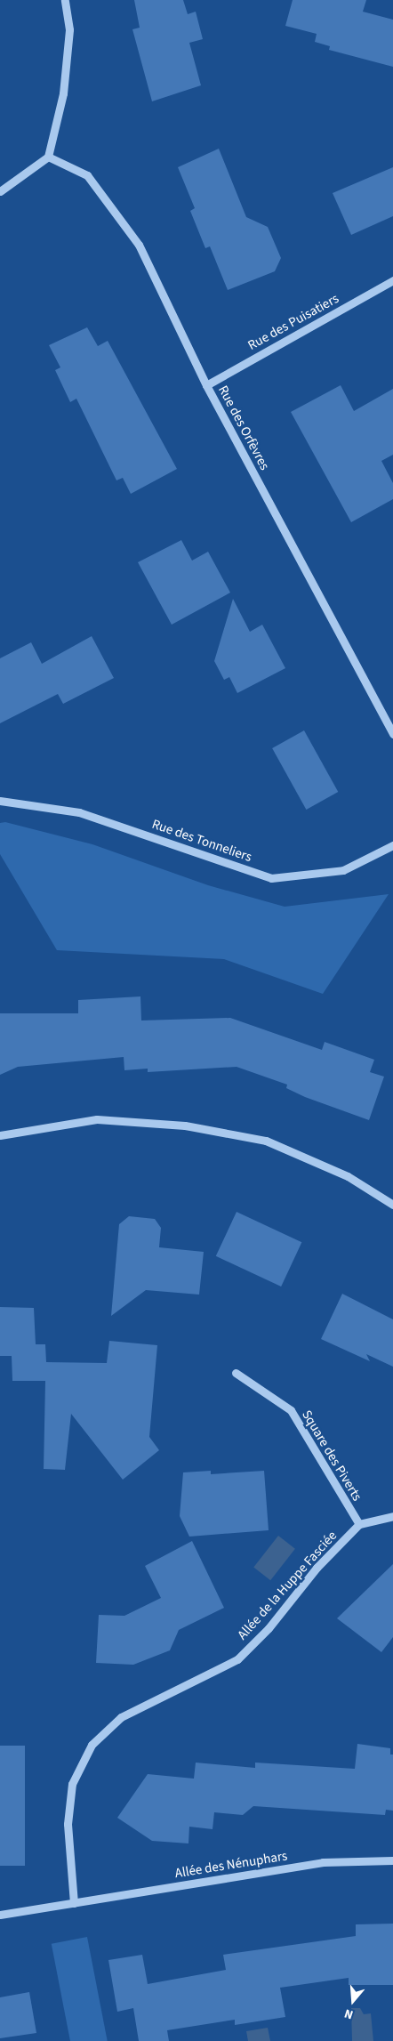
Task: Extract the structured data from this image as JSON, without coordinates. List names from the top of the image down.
{
  "streets": {
    "street": [
      "Rue des Puisatiers",
      "Rue des Orfèvres",
      "Rue des Tonneliers",
      "Square des Piverts",
      "Allée de la Huppe Fasciée",
      "Allée des Nénuphars"
    ]
  },
  "crossings": [
    ["Rue des Puisatiers", "Rue des Orfèvres"],
    ["Square des Piverts", "Allée de la Huppe Fasciée"],
    ["Allée de la Huppe Fasciée", "Allée des Nénuphars"]
  ],
  "north": "bottom"
}
